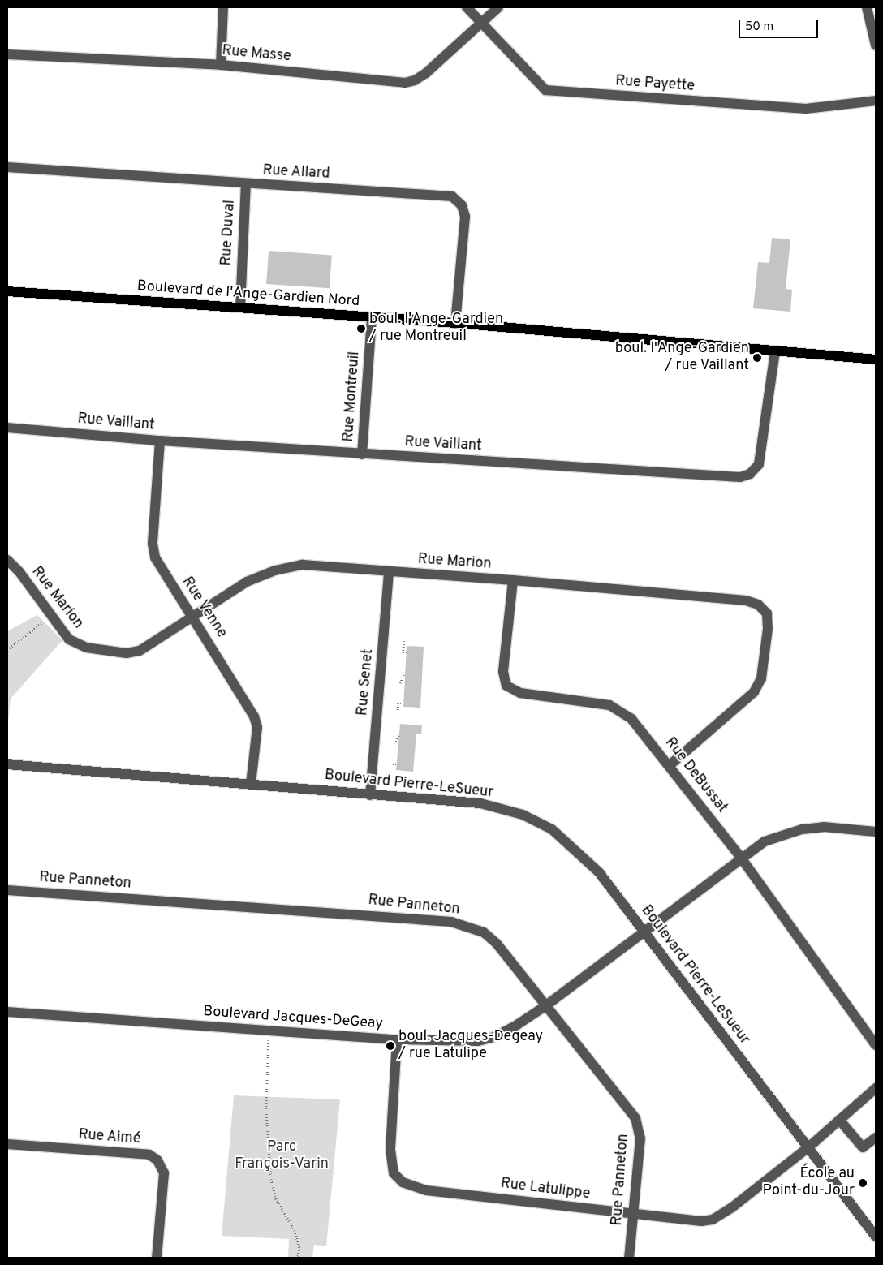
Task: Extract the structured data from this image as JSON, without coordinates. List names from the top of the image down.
{
  "streets": {
    "main road": ["Boulevard de l'Ange-Gardien Nord"],
    "street": [
      "Rue Masse",
      "Rue Payette",
      "Rue Allard",
      "Rue Duval",
      "Rue Montreuil",
      "Rue Vaillant",
      "Rue Marion",
      "Rue Venne",
      "Rue Senet",
      "Rue DeBussat",
      "Boulevard Pierre-LeSueur",
      "Rue Panneton",
      "Boulevard Jacques-DeGeay",
      "Rue Aimé",
      "Rue Latulippe"
    ]
  },
  "crossings": [
    ["Rue Masse", "Rue Payette"],
    ["Rue Allard", "Rue Duval"],
    ["Rue Allard", "Boulevard de l'Ange-Gardien Nord"],
    ["Rue Duval", "Boulevard de l'Ange-Gardien Nord"],
    ["Boulevard de l'Ange-Gardien Nord", "Rue Montreuil"],
    ["Boulevard de l'Ange-Gardien Nord", "Rue Vaillant"],
    ["Rue Montreuil", "Rue Vaillant"],
    ["Rue Vaillant", "Rue Venne"],
    ["Rue Marion", "Rue Venne"],
    ["Rue Marion", "Rue Senet"],
    ["Rue Marion", "Rue DeBussat"],
    ["Rue Venne", "Boulevard Pierre-LeSueur"],
    ["Rue Senet", "Boulevard Pierre-LeSueur"],
    ["Rue DeBussat", "Boulevard Jacques-DeGeay"],
    ["Boulevard Pierre-LeSueur", "Boulevard Jacques-DeGeay"],
    ["Boulevard Pierre-LeSueur", "Rue Latulippe"],
    ["Rue Panneton", "Boulevard Jacques-DeGeay"],
    ["Rue Panneton", "Rue Latulippe"],
    ["Boulevard Jacques-DeGeay", "Rue Latulippe"]
  ],
  "parks": ["Parc François-Varin"],
  "places": [
    "boul. l'Ange-Gardien / rue Montreuil",
    "boul. l'Ange-Gardien / rue Vaillant",
    "boul. Jacques-Degeay / rue Latulipe",
    "École au Point-du-Jour"
  ],
  "scale_bar": "50 m"
}
